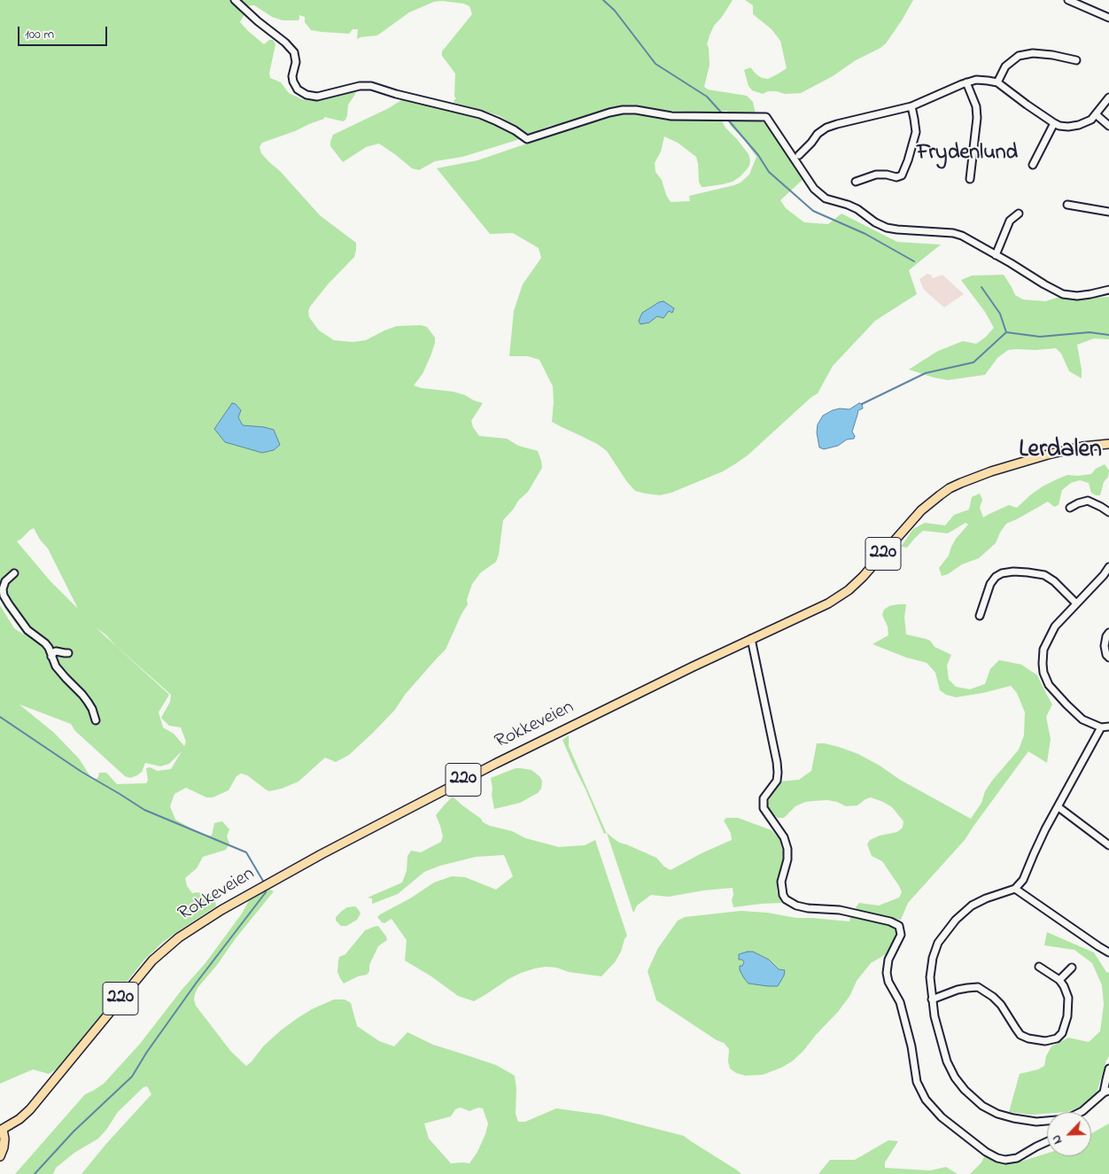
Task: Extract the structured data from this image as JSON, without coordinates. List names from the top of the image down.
{
  "streets": {
    "main road": ["220", "Rokkeveien"]
  },
  "districts": ["Frydenlund", "Lerdalen"],
  "scale_bar": "100 m",
  "north": "bottom left"
}
